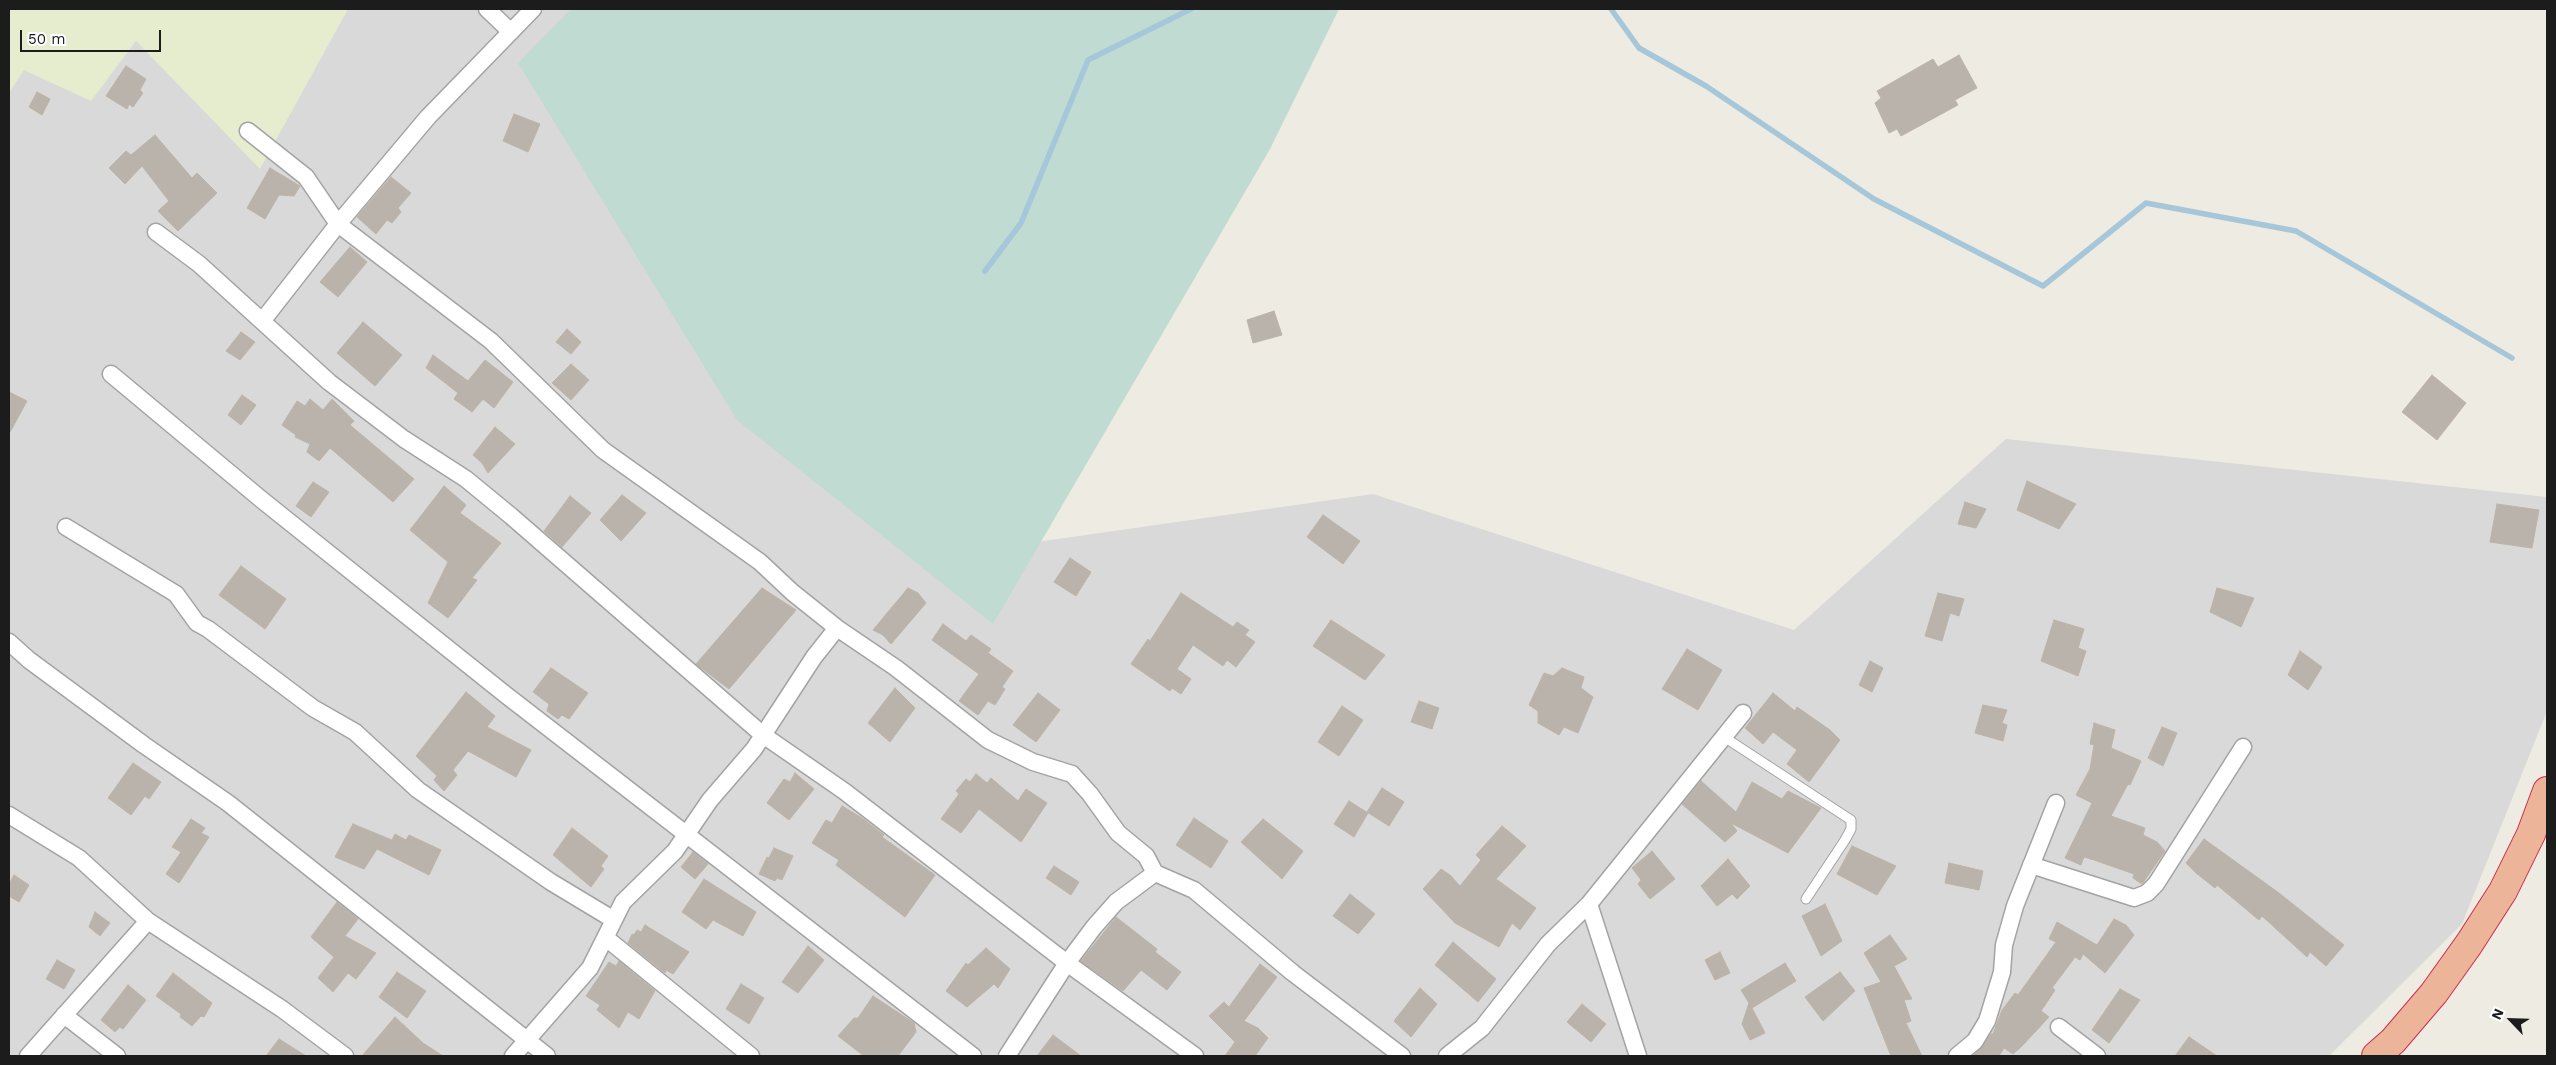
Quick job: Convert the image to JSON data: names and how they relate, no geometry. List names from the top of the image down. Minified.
{"scale_bar":"50 m","north":"top left"}
